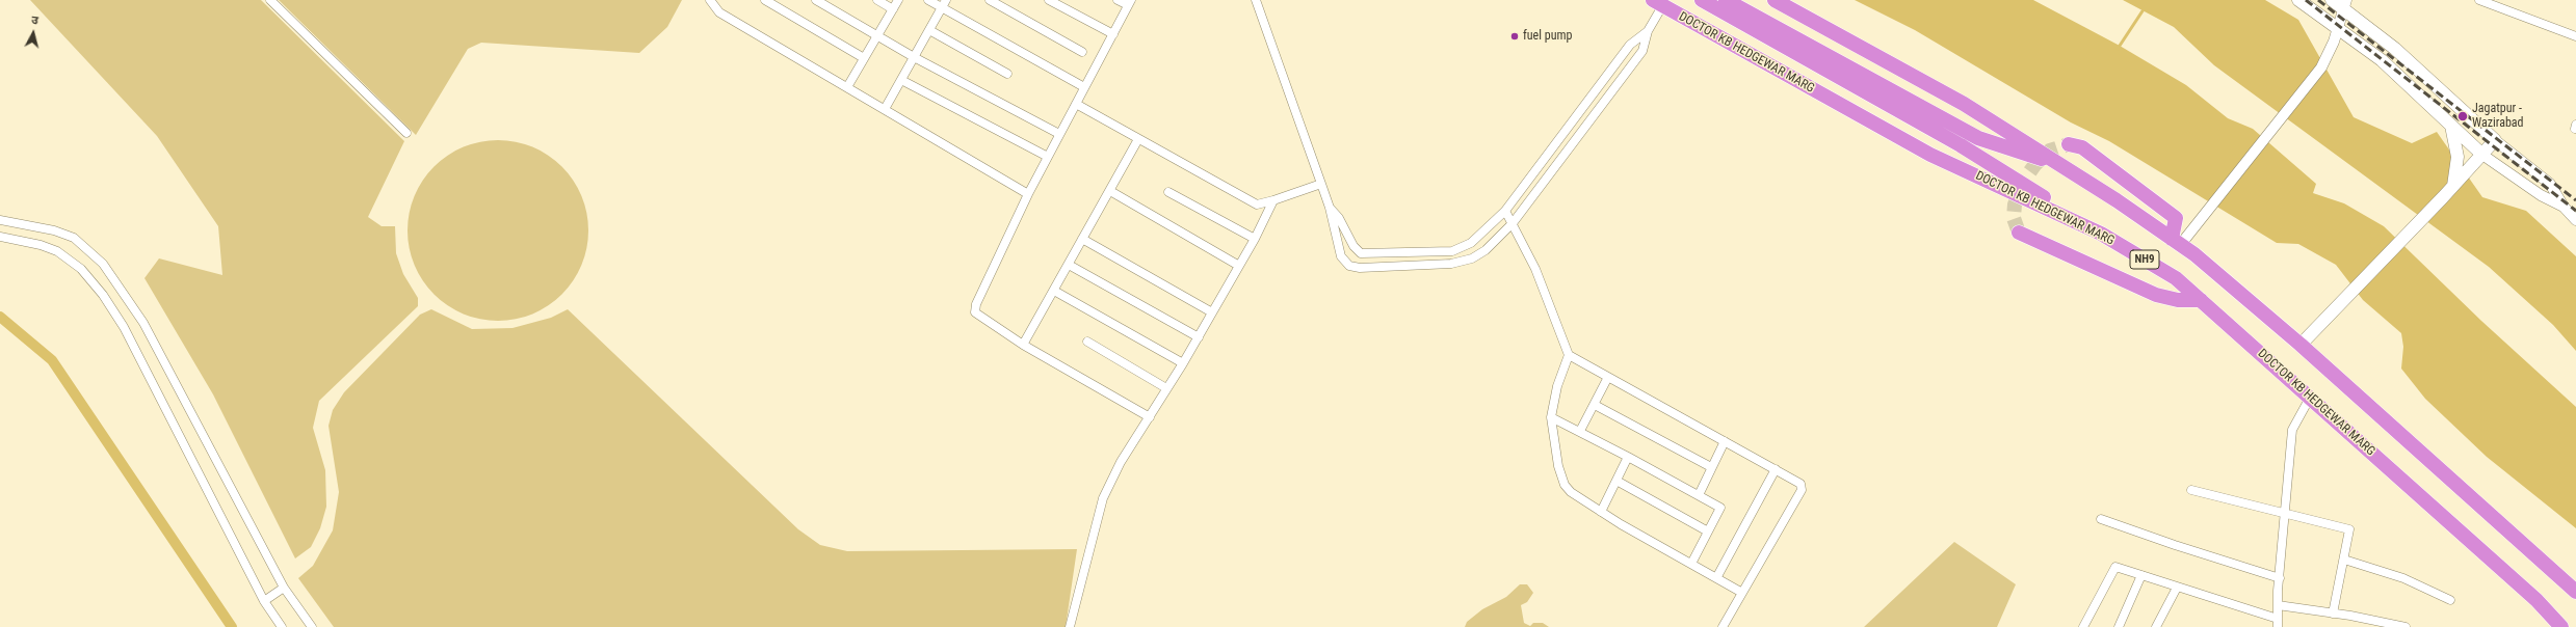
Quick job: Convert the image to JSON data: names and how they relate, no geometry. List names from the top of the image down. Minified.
{"streets":{"highway":["DOCTOR KB HEDGEWAR MARG","NH9"]},"places":["fuel pump","Jagatpur - Wazirabad"],"north":"top"}
